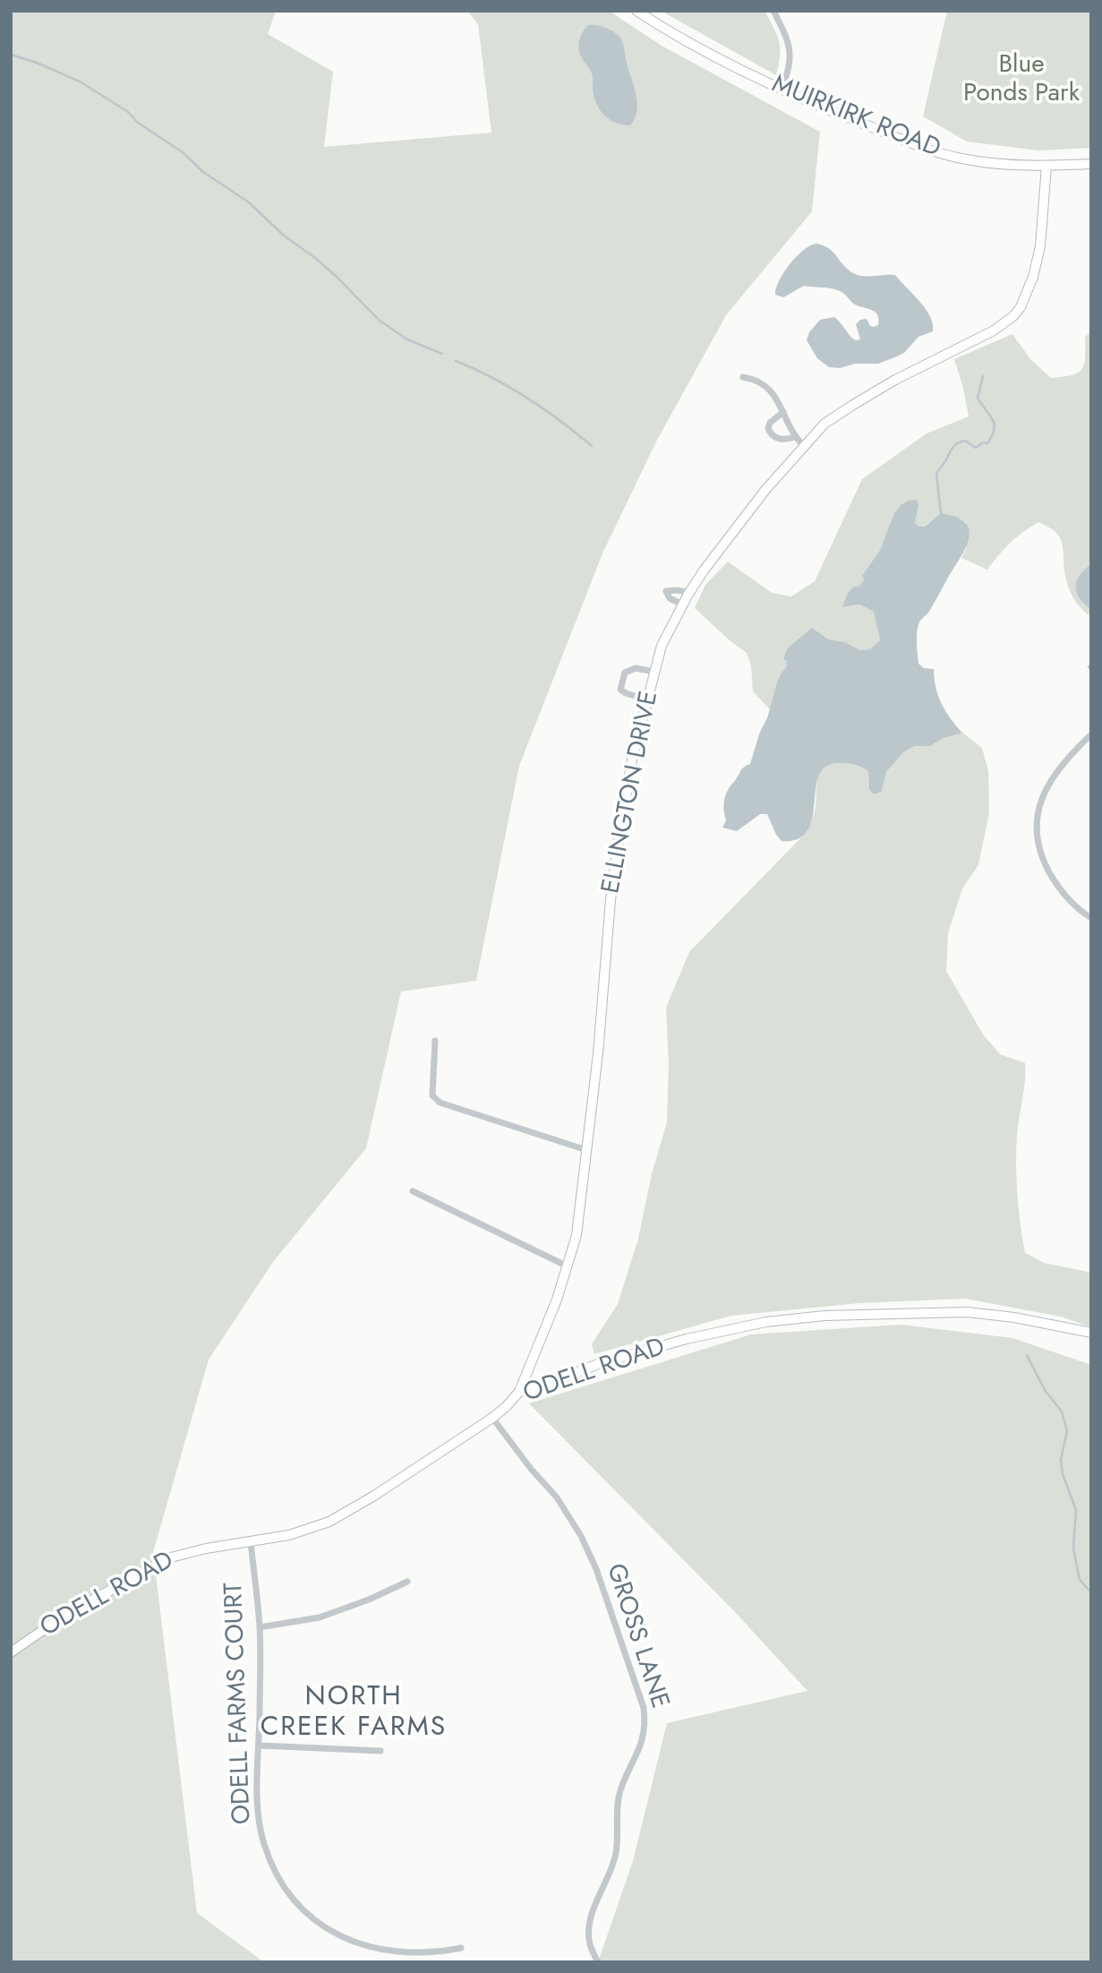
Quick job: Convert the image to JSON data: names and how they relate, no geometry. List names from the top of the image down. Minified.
{"streets":{"street":["MUIRKIRK ROAD","ELLINGTON DRIVE","ODELL ROAD","GROSS LANE","ODELL FARMS COURT"]},"crossings":[["MUIRKIRK ROAD","ELLINGTON DRIVE"],["ELLINGTON DRIVE","ODELL ROAD"],["ODELL ROAD","GROSS LANE"],["ODELL ROAD","ODELL FARMS COURT"]],"districts":["NORTH CREEK FARMS"],"parks":["Blue Ponds Park"]}
